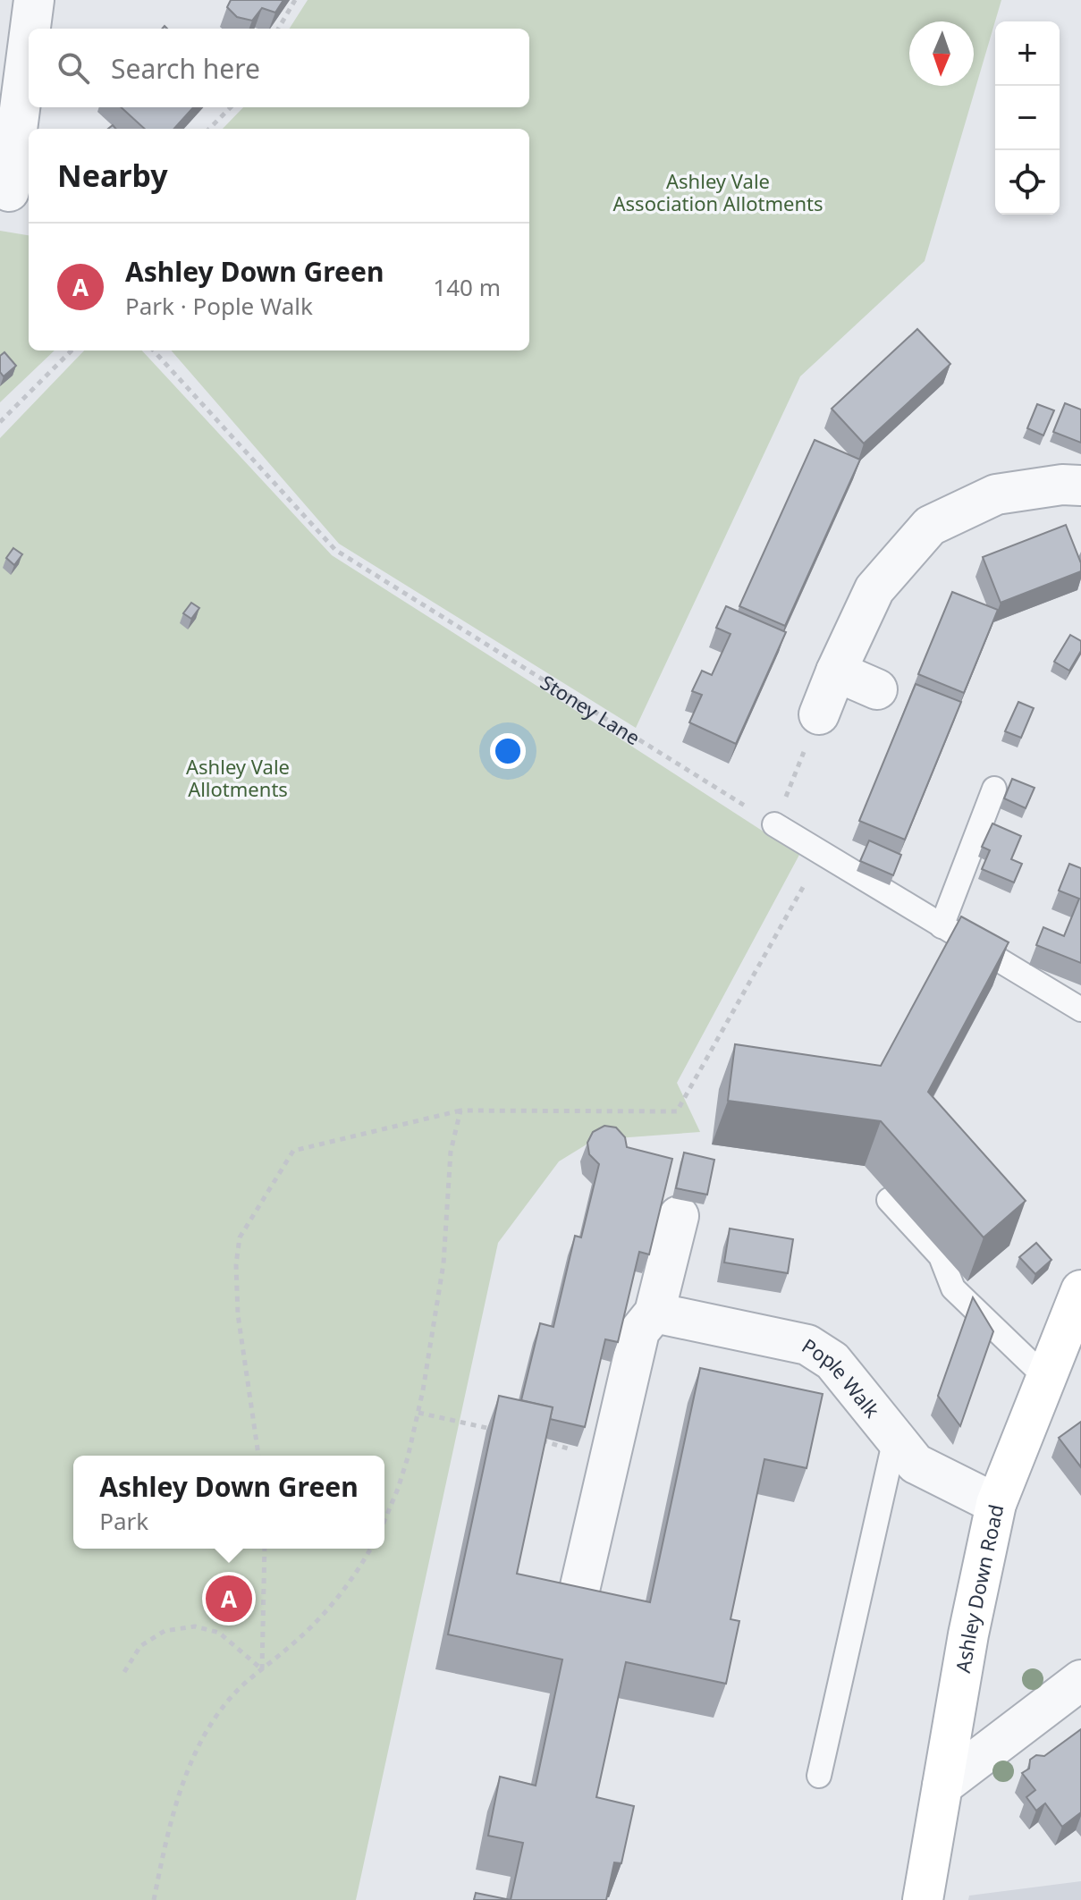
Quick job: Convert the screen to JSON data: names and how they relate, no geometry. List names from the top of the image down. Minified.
{"streets":{"main road":["Ashley Down Road"],"street":["Pople Walk"],"path":["Stoney Lane"]},"crossings":[["Pople Walk","Ashley Down Road"]],"parks":["Ashley Vale Association Allotments","Ashley Vale Allotments"],"north":"bottom","page":{"map_buttons":["+","−"],"search":"Search here","heading":"Nearby","list":[{"mark":"A","name":"Ashley Down Green","note":"Park · Pople Walk","value":"140 m"}],"popup":["Ashley Down Green","Park"],"pins":"A"}}
